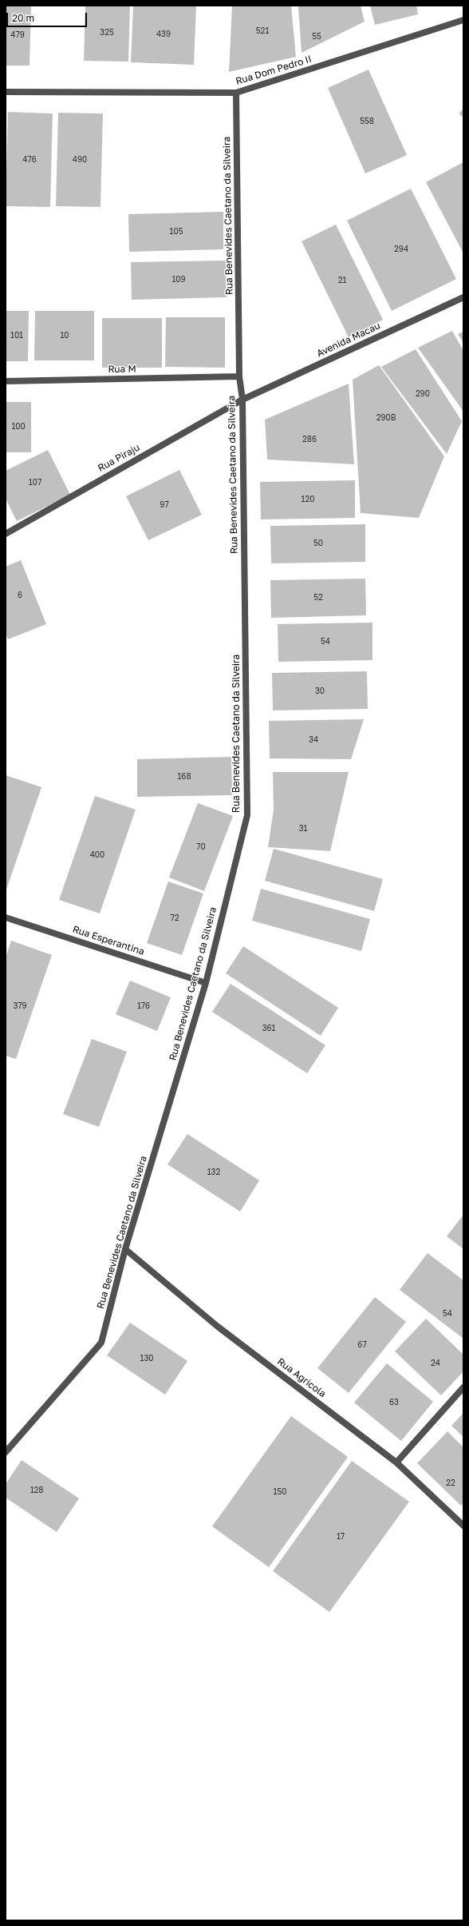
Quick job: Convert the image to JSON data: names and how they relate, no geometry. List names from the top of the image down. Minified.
{"streets":{"street":["Rua Dom Pedro II","Rua Benevides Caetano da Silveira","Avenida Macau","Rua M","Rua Piraju","Rua Esperantina","Rua Agricola"]},"crossings":[["Rua Dom Pedro II","Rua Benevides Caetano da Silveira"],["Rua Benevides Caetano da Silveira","Avenida Macau"],["Rua Benevides Caetano da Silveira","Rua M"],["Rua Benevides Caetano da Silveira","Rua Piraju"],["Rua Benevides Caetano da Silveira","Rua Esperantina"],["Rua Benevides Caetano da Silveira","Rua Agricola"],["Avenida Macau","Rua Piraju"]],"house_numbers":["521","325","439","479","55","558","476","490","105","294","109","21","101","10","290","290B","100","286","107","120","97","50","6","52","54","30","34","168","31","70","400","72","379","176","361","132","54","67","130","24","63","22","128","150","17"],"scale_bar":"20 m"}
